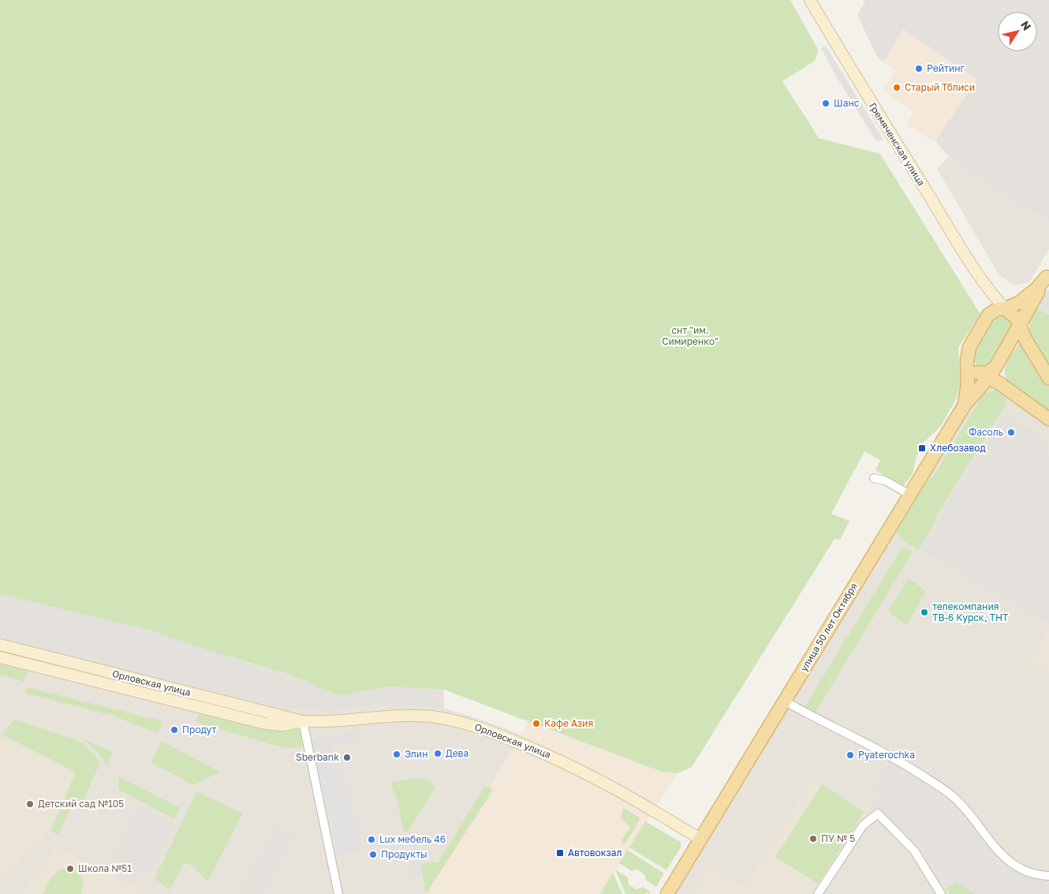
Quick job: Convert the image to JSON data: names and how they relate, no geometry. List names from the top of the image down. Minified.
{"streets":{"main road":["улица 50 лет Октября"],"street":["Гремяченская улица","Орловская улица"]},"crossings":[["улица 50 лет Октября","Орловская улица"]],"parks":["снт \"им. Симиренко\""],"places":{"other":["Рейтинг","Старый Тблиси","Шанс","Фасоль","телекомпания ТВ-6 Курск, ТНТ","Кафе Азия","Продут","Дева","Элин","Pyaterochka","Sberbank","Детский сад №105","ПУ № 5","Lux мебель 46","Продукты","Школа №51"],"transit":["Хлебозавод","Автовокзал"]},"north":"top right"}
